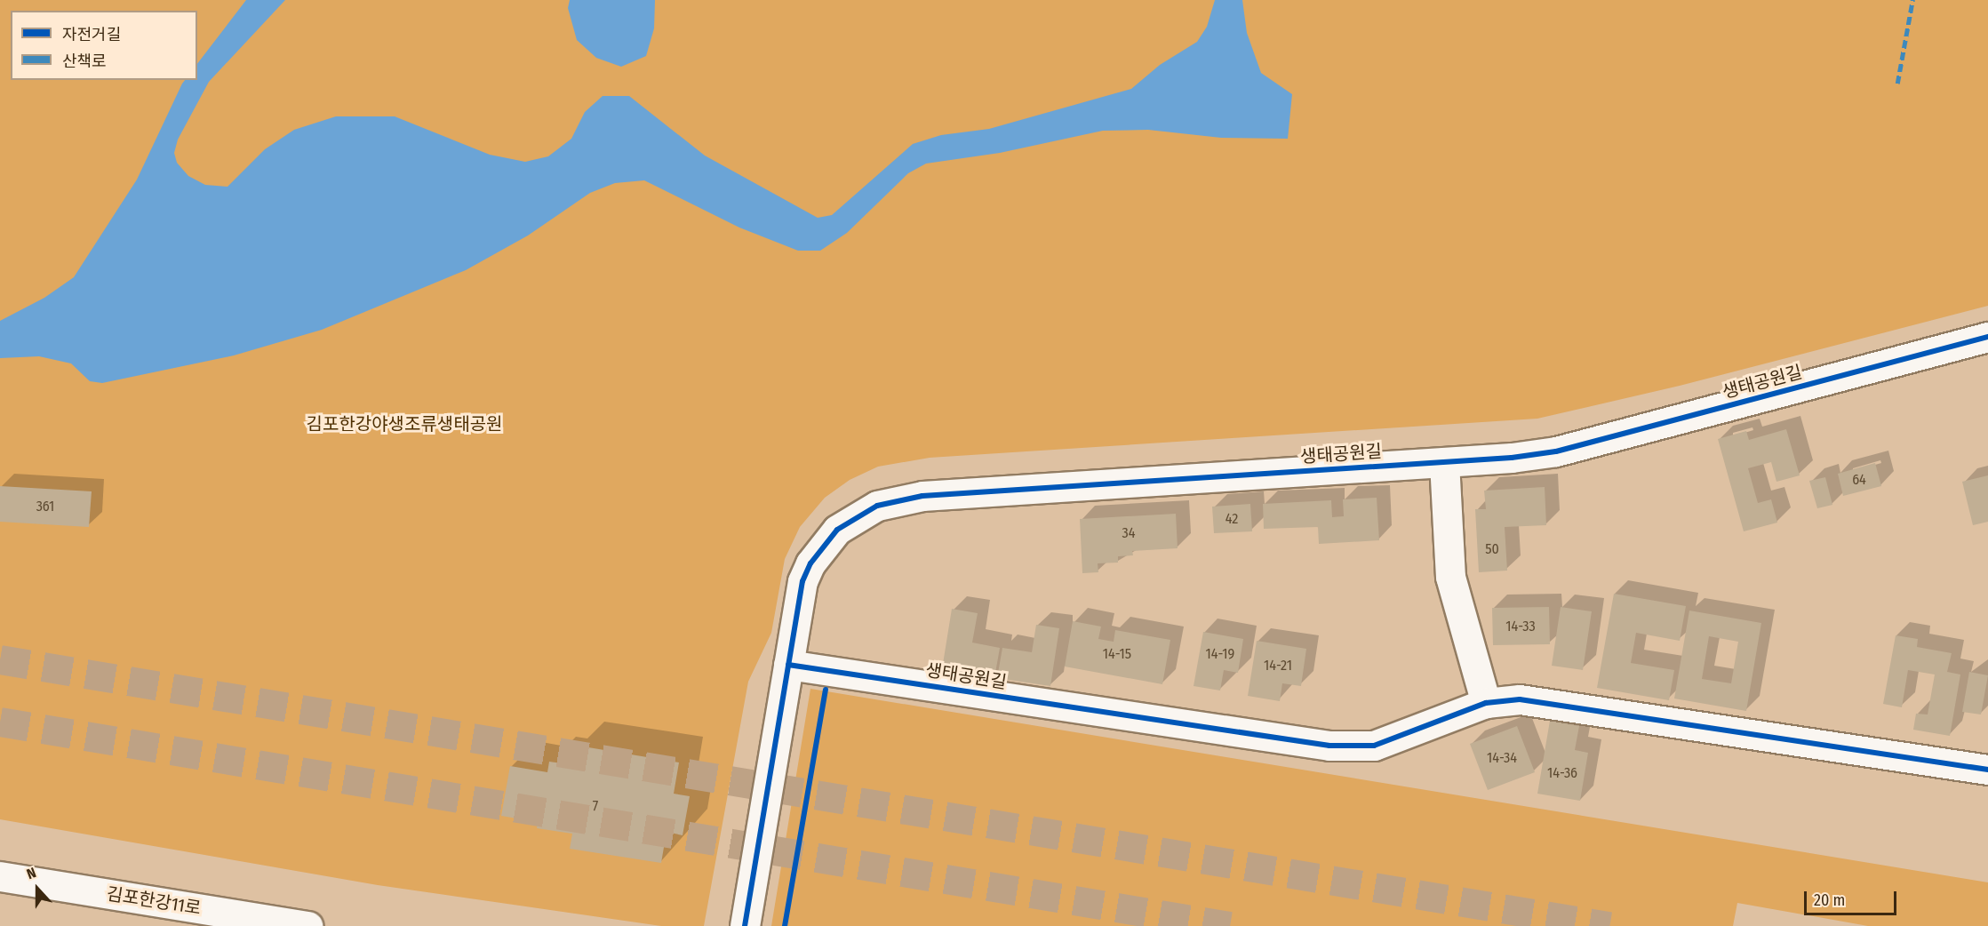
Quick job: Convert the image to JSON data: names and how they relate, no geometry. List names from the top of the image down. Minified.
{"streets":{"street":["생태공원길","김포한강11로"]},"parks":["김포한강야생조류생태공원"],"house_numbers":["64","361","42","34","50","14-33","14-15","14-19","14-21","14-34","14-36","7"],"legend":["자전거길","산책로"],"scale_bar":"20 m","north":"top"}
